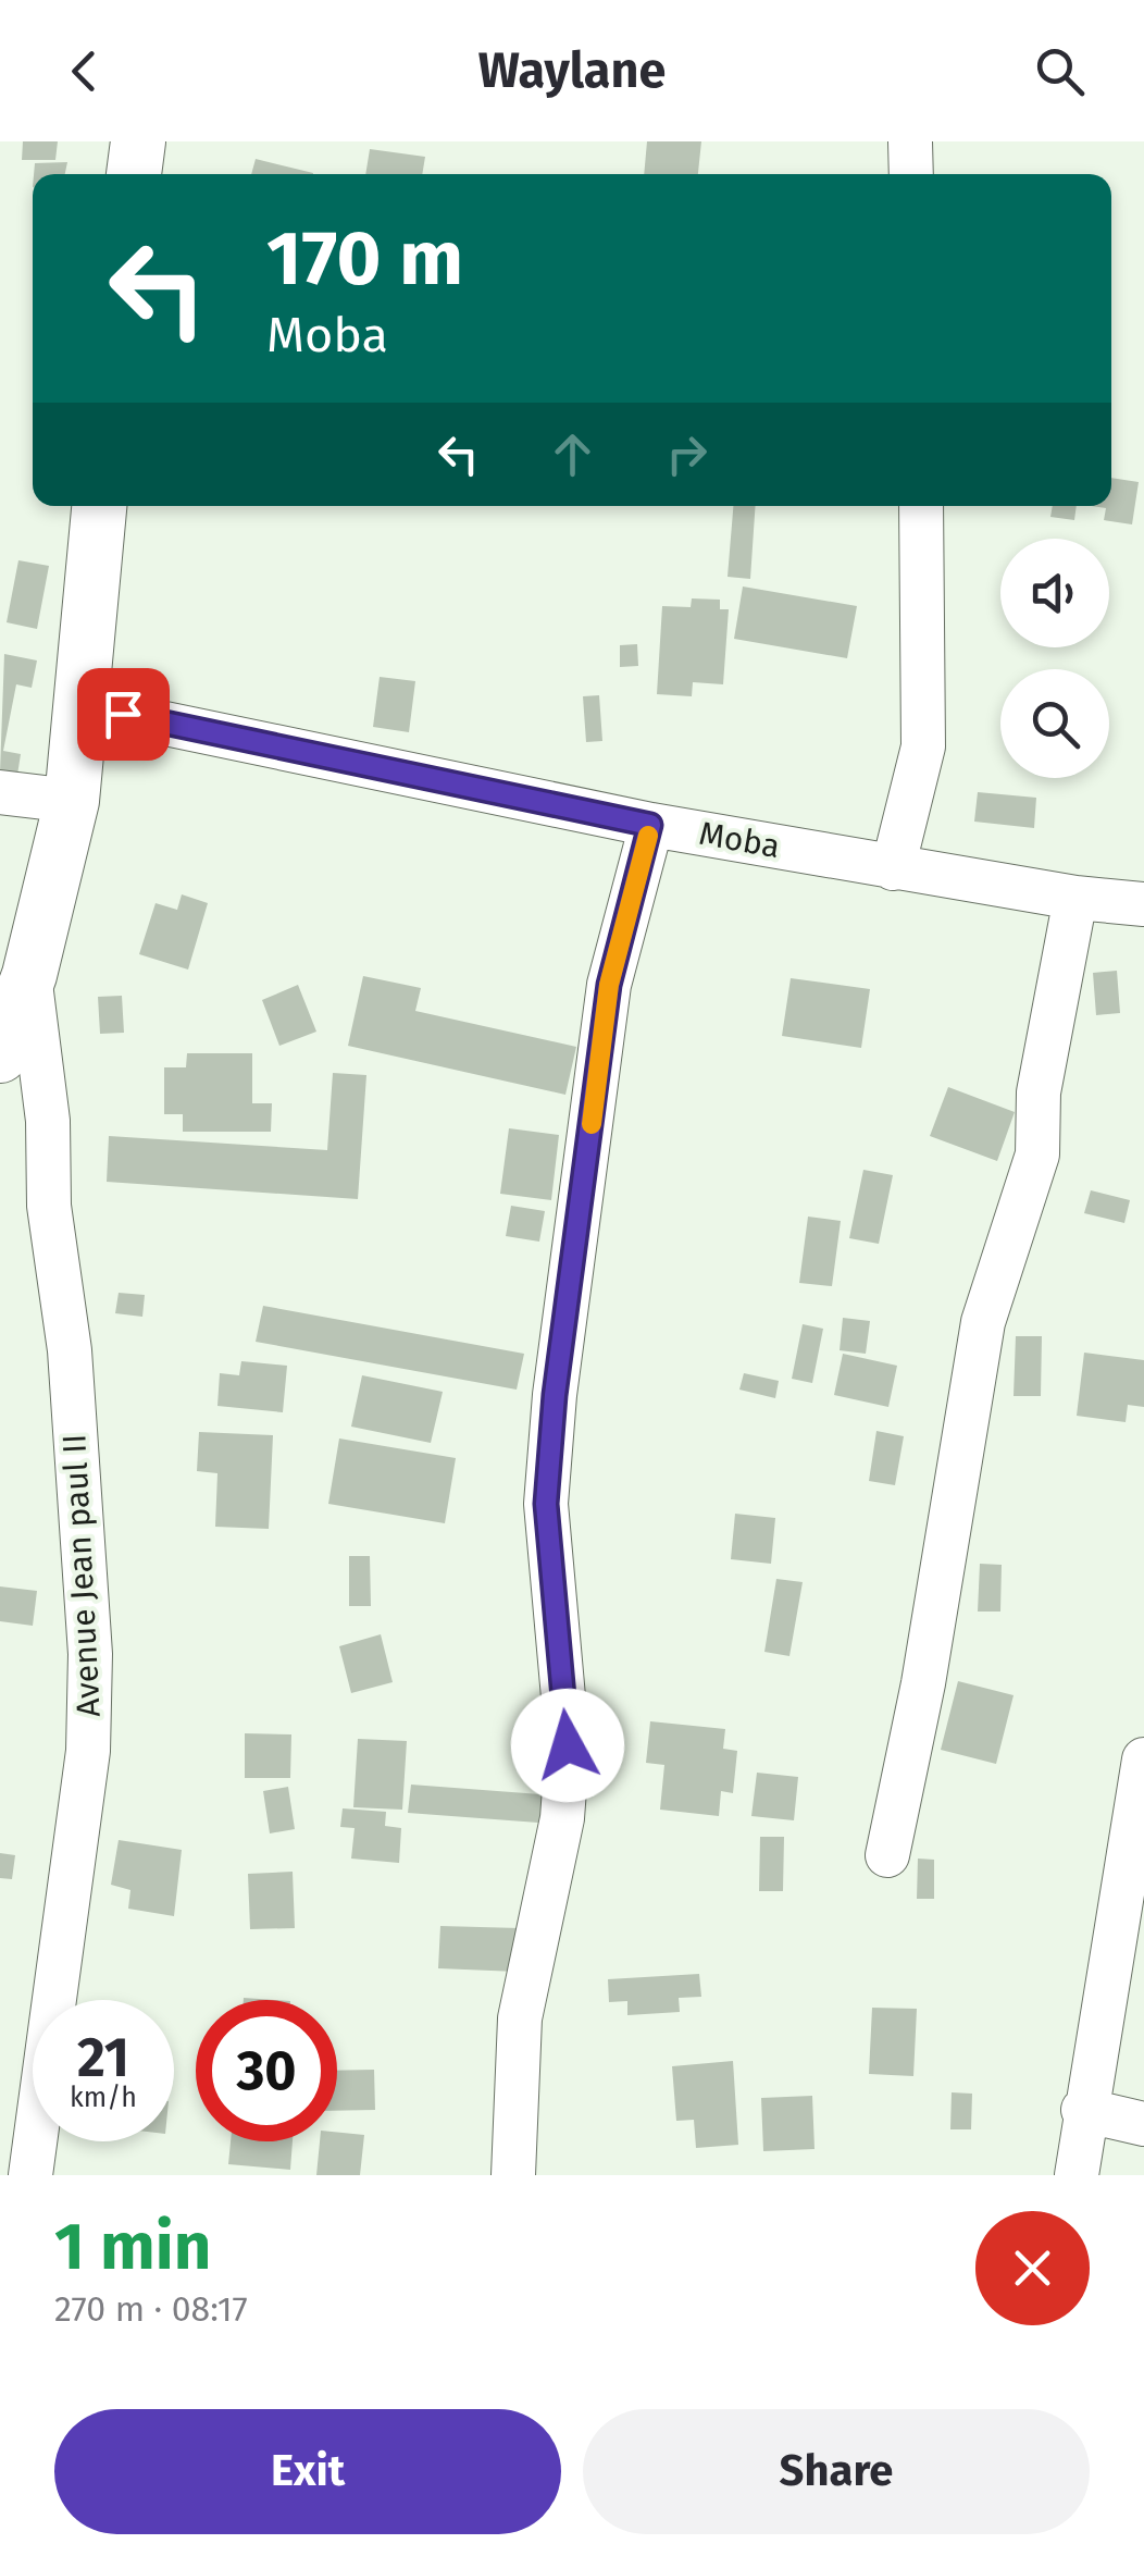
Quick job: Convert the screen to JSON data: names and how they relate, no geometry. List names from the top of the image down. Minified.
{"streets":{"street":["Moba","Avenue Jean paul II"]},"page":{"header":"Waylane","turn":["170 m","Moba"],"speed":"21 km/h","limit":"30","heading":["1 min","270 m · 08:17"],"buttons":["Exit","Share"]}}
